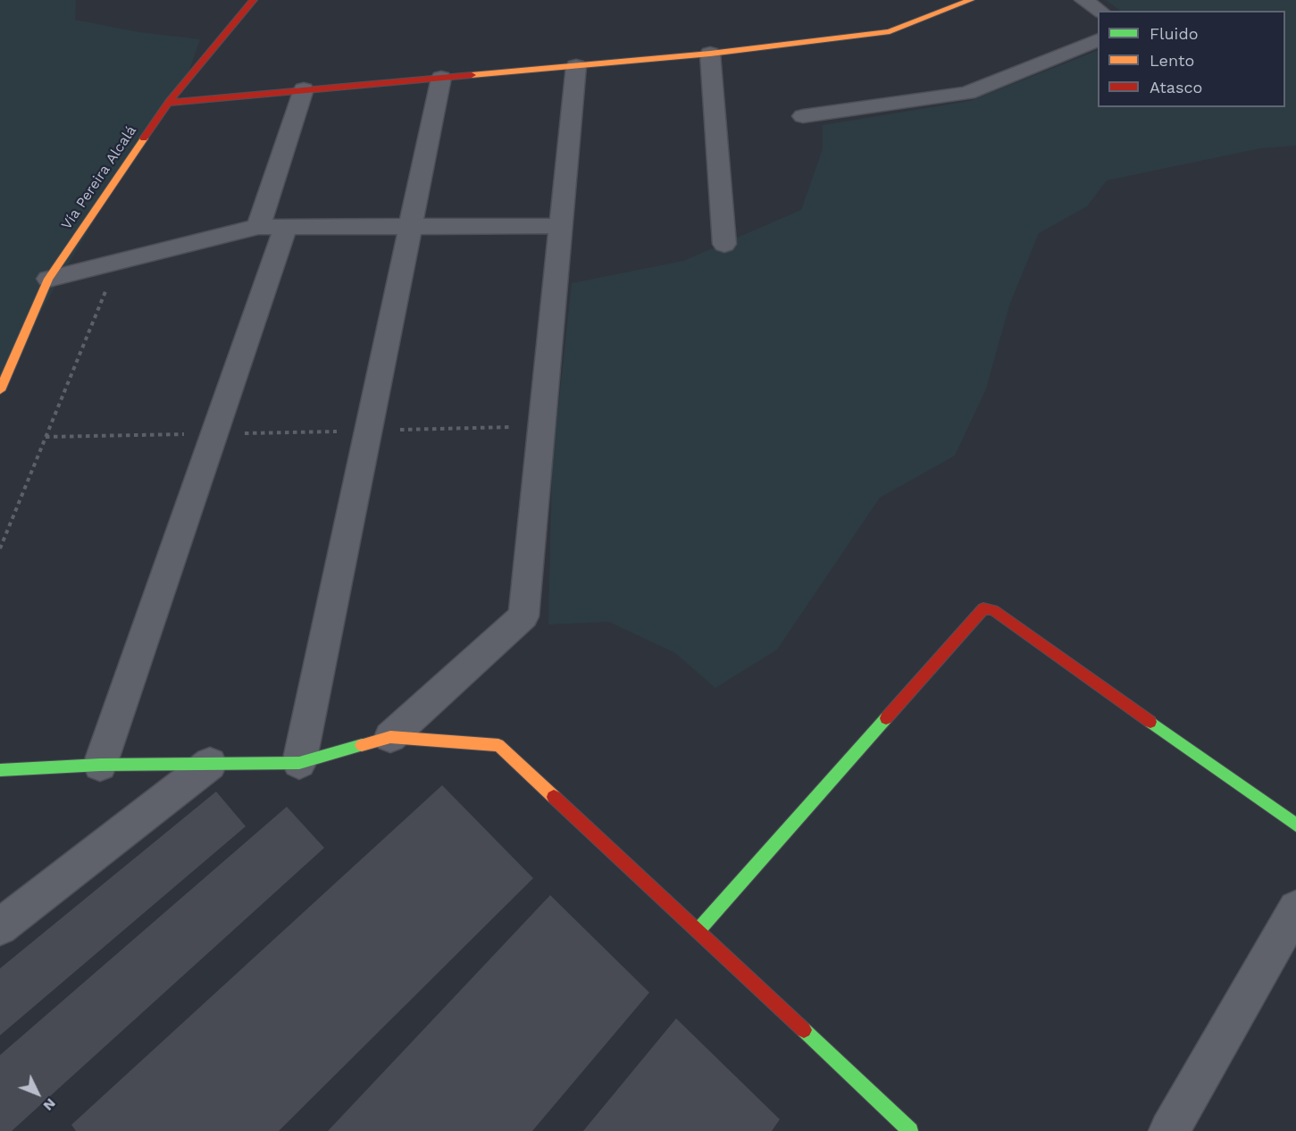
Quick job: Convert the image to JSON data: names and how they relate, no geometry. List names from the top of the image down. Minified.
{"streets":{"street":["Vía Pereira Alcalá"]},"legend":["Fluido","Lento","Atasco"],"north":"bottom right"}
